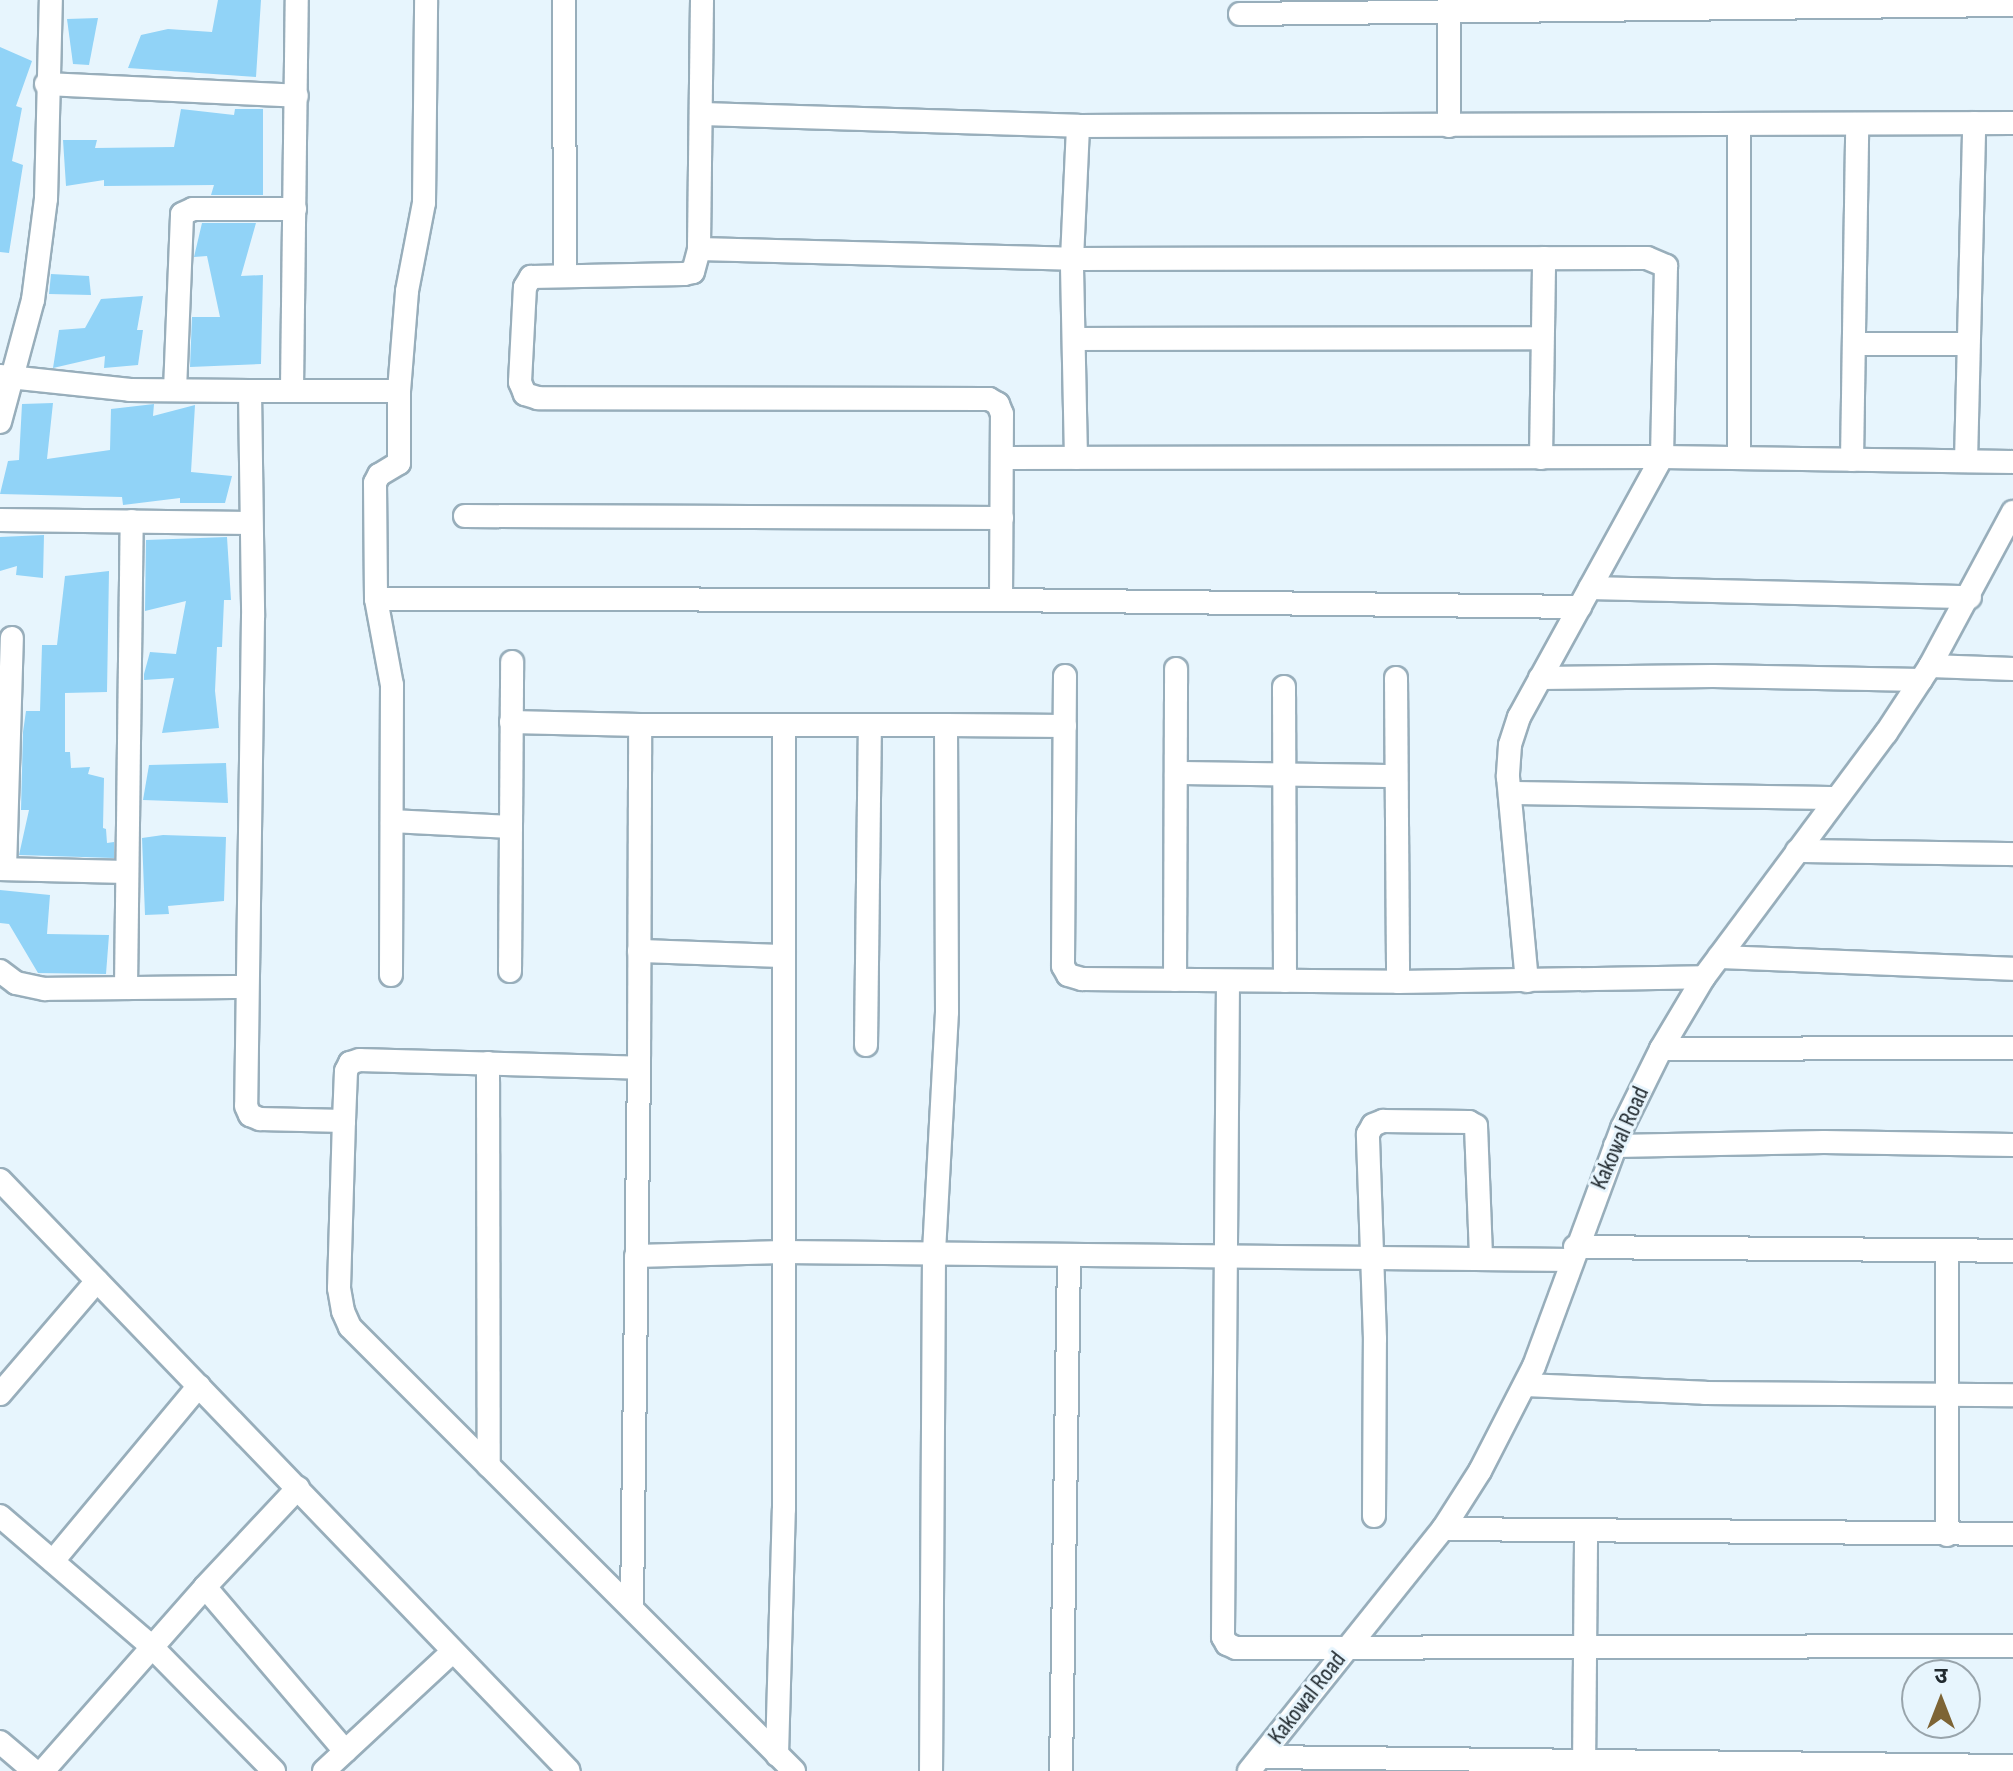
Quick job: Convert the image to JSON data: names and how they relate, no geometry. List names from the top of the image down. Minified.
{"streets":{"street":["Kakowal Road"]},"north":"top"}
